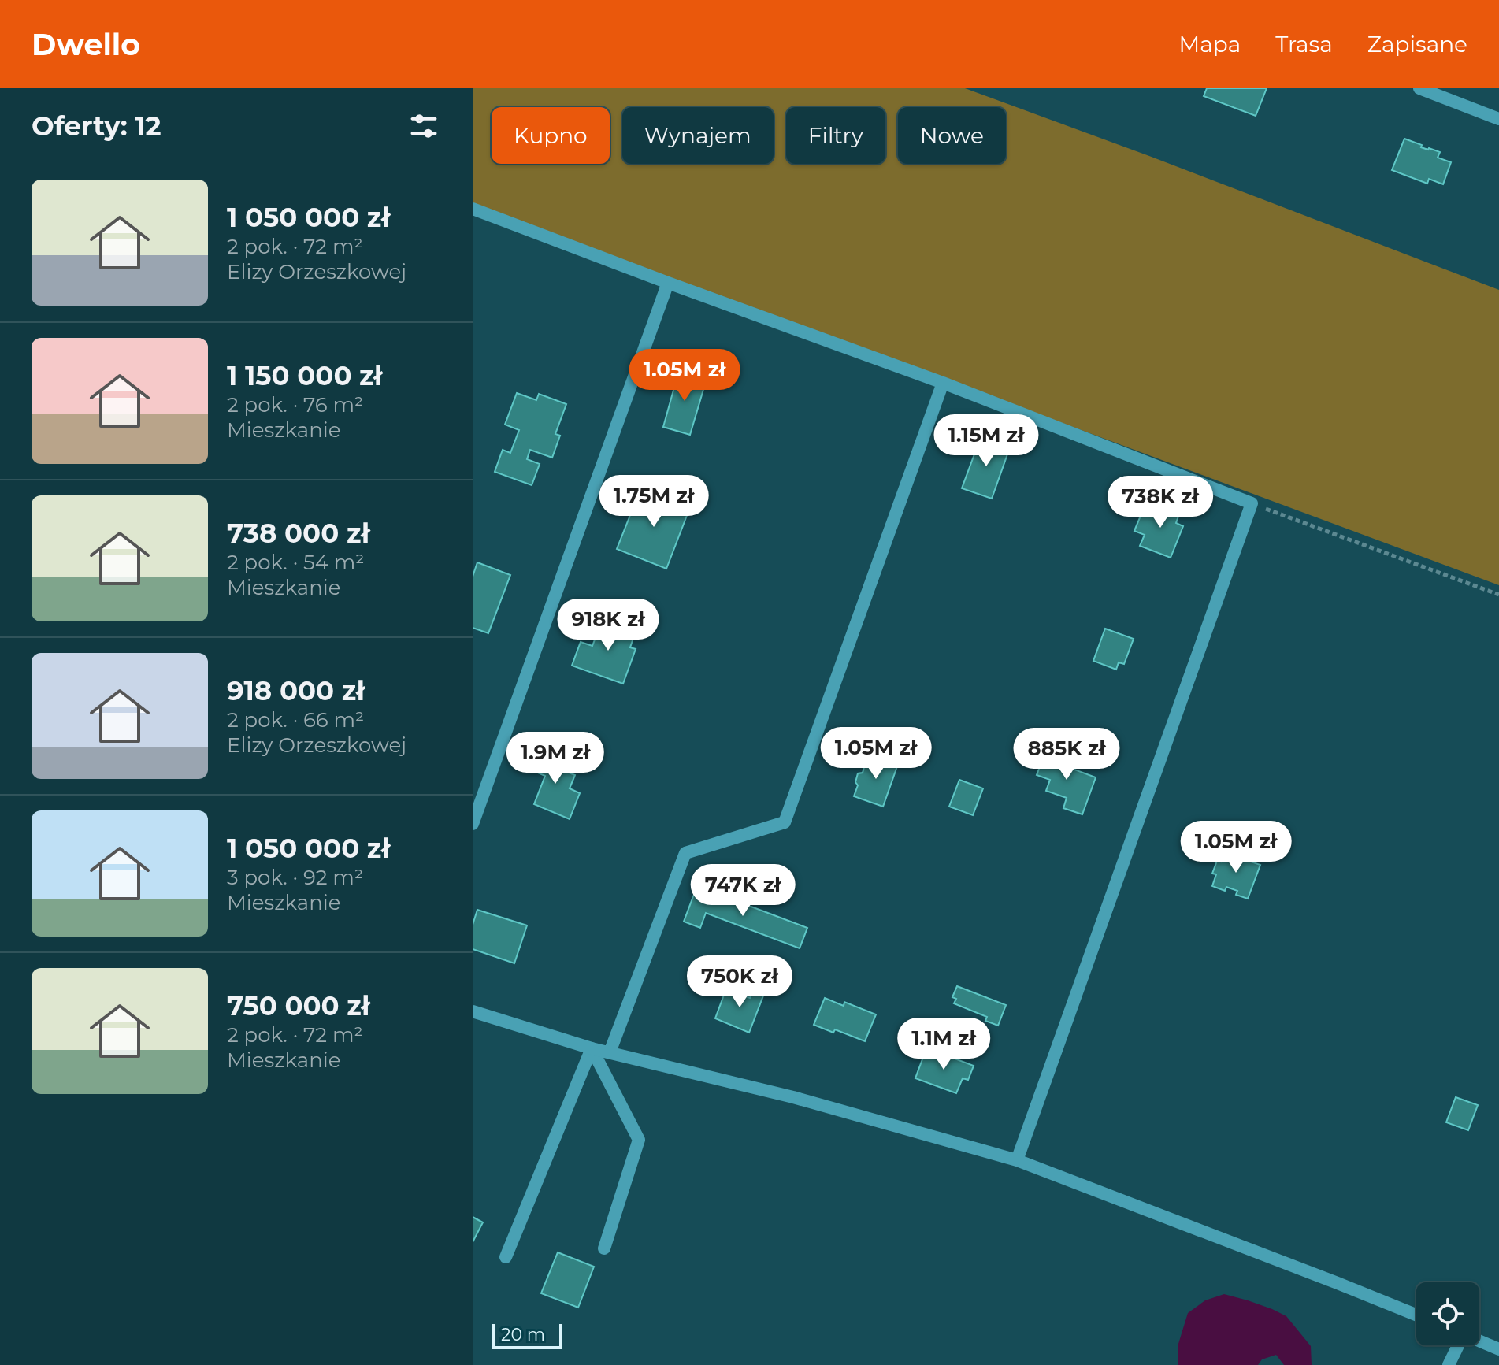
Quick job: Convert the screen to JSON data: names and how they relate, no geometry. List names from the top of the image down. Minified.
{"scale_bar":"20 m","page":{"header":"Dwello","nav":["Mapa","Trasa","Zapisane"],"heading":"Oferty: 12","chip":["Kupno","Wynajem","Filtry","Nowe"],"list":[{"name":"1 050 000 zł","note":"2 pok. · 72 m² · Elizy Orzeszkowej"},{"name":"1 150 000 zł","note":"2 pok. · 76 m² · Mieszkanie"},{"name":"738 000 zł","note":"2 pok. · 54 m² · Mieszkanie"},{"name":"918 000 zł","note":"2 pok. · 66 m² · Elizy Orzeszkowej"},{"name":"1 050 000 zł","note":"3 pok. · 92 m² · Mieszkanie"},{"name":"750 000 zł","note":"2 pok. · 72 m² · Mieszkanie"}],"price":["1.05M zł","1.15M zł","1.75M zł","738K zł","918K zł","1.05M zł","885K zł","1.9M zł","1.05M zł","747K zł","750K zł","1.1M zł"],"scale":"20 m"}}
